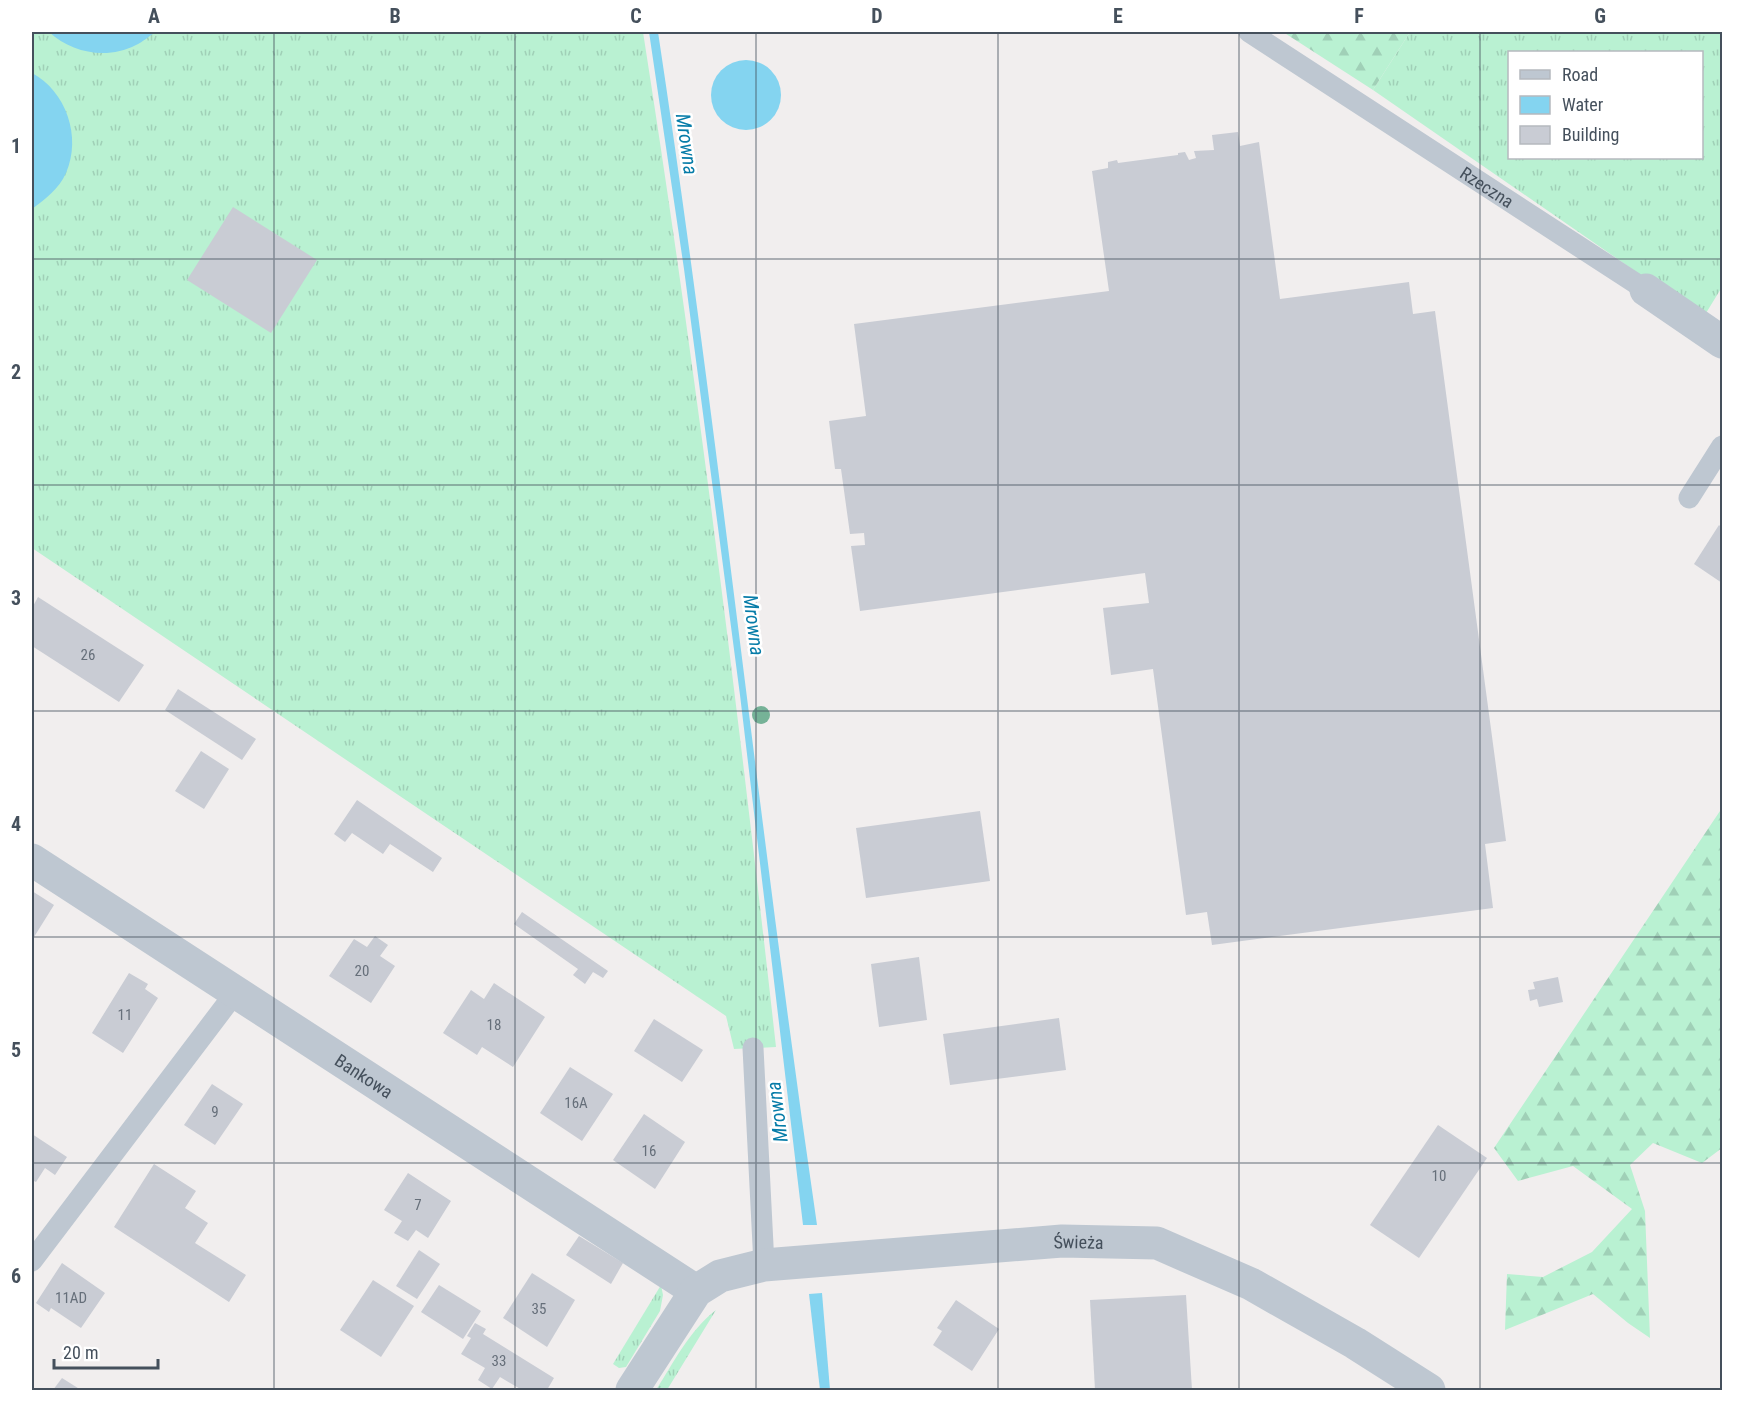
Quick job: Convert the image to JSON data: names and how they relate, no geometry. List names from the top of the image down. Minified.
{"streets":{"street":["Rzeczna","Bankowa","Świeża"]},"crossings":[["Bankowa","Świeża"]],"water":["Mrowna"],"house_numbers":["26","20","11","18","16A","9","16","10","7","11AD","35","33"],"legend":["Road","Water","Building"],"scale_bar":"20 m","grid":{"columns":["A","B","C","D","E","F","G"],"rows":["1","2","3","4","5","6"]}}
